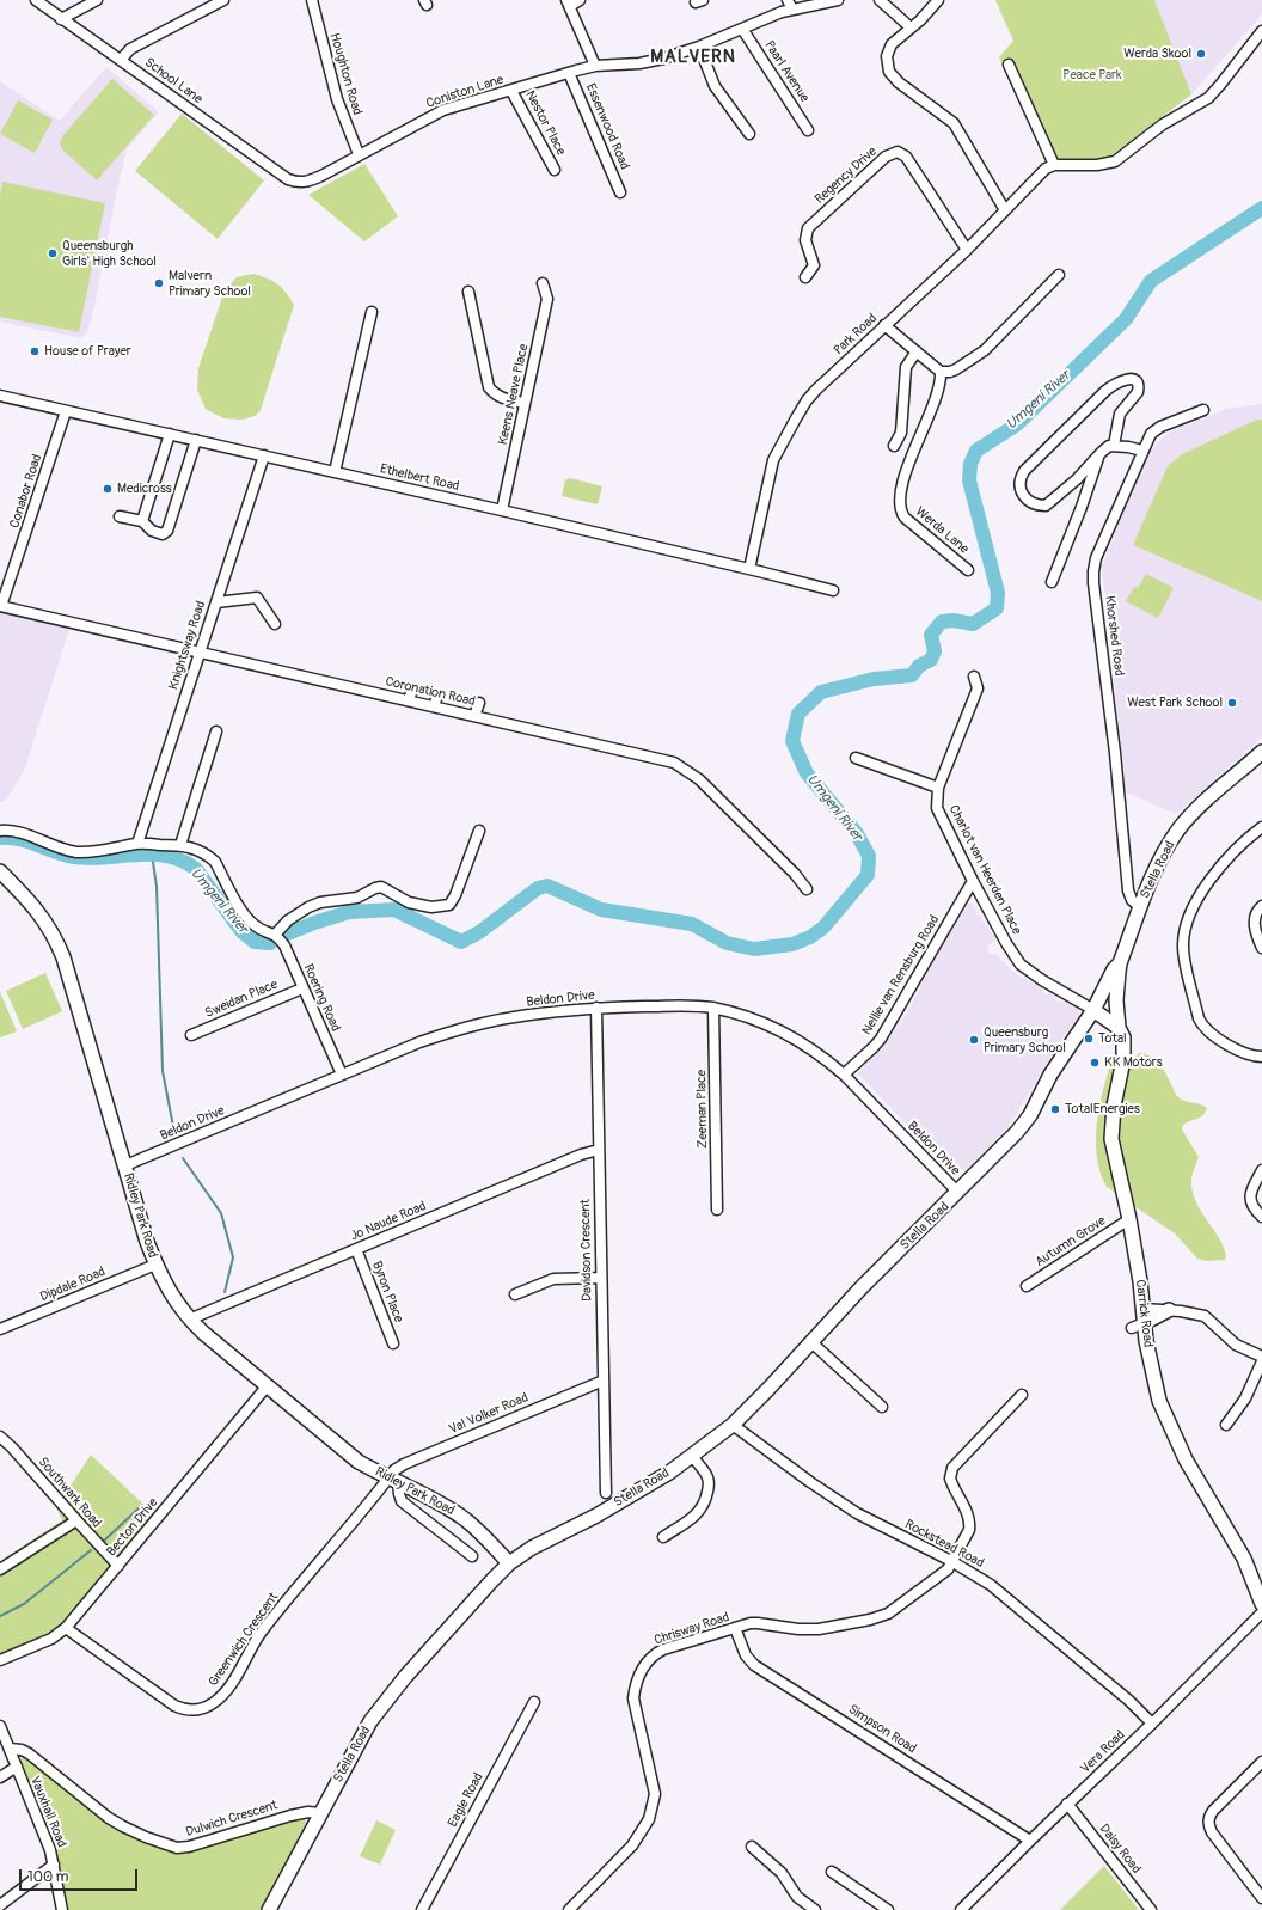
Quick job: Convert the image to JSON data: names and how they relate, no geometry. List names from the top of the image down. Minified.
{"streets":{"main road":["Stella Road","Ridley Park Road","Carrick Road"],"street":["Paarl Avenue","Houghton Road","School Lane","Coniston Lane","Nestor Place","Essenwood Road","Regency Drive","Park Road","Keens Neave Place","Ethelbert Road","Conabor Road","Werda Lane","Khorshed Road","Knightsway Road","Coronation Road","Charlot van Heerden Place","Nellie van Rensburg Road","Roering Road","Sweidan Place","Beldon Drive","Zeeman Place","Jo Naude Road","Autumn Grove","Davidson Crescent","Dipdale Road","Byron Place","Val Volker Road","Southwark Road","Becton Drive","Rockstead Road","Chrisway Road","Greenwich Crescent","Simpson Road","Vera Road","Eagle Road","Vauxhall Road","Dulwich Crescent","Daisy Road"]},"crossings":[["Paarl Avenue","Coniston Lane"],["Houghton Road","Coniston Lane"],["School Lane","Coniston Lane"],["Coniston Lane","Nestor Place"],["Coniston Lane","Essenwood Road"],["Regency Drive","Park Road"],["Park Road","Ethelbert Road"],["Keens Neave Place","Ethelbert Road"],["Ethelbert Road","Conabor Road"],["Ethelbert Road","Knightsway Road"],["Conabor Road","Coronation Road"],["Khorshed Road","Stella Road"],["Knightsway Road","Coronation Road"],["Charlot van Heerden Place","Stella Road"],["Charlot van Heerden Place","Nellie van Rensburg Road"],["Stella Road","Beldon Drive"],["Stella Road","Ridley Park Road"],["Stella Road","Carrick Road"],["Stella Road","Rockstead Road"],["Stella Road","Dulwich Crescent"],["Nellie van Rensburg Road","Beldon Drive"],["Roering Road","Sweidan Place"],["Roering Road","Beldon Drive"],["Beldon Drive","Zeeman Place"],["Beldon Drive","Ridley Park Road"],["Beldon Drive","Davidson Crescent"],["Ridley Park Road","Jo Naude Road"],["Ridley Park Road","Dipdale Road"],["Ridley Park Road","Val Volker Road"],["Ridley Park Road","Becton Drive"],["Ridley Park Road","Greenwich Crescent"],["Jo Naude Road","Davidson Crescent"],["Jo Naude Road","Byron Place"],["Autumn Grove","Carrick Road"],["Davidson Crescent","Val Volker Road"],["Val Volker Road","Greenwich Crescent"],["Southwark Road","Becton Drive"],["Becton Drive","Greenwich Crescent"],["Rockstead Road","Chrisway Road"],["Rockstead Road","Vera Road"],["Chrisway Road","Simpson Road"],["Simpson Road","Vera Road"],["Vera Road","Daisy Road"],["Vauxhall Road","Dulwich Crescent"]],"districts":["MALVERN"],"water":["Umgeni River"],"parks":["Peace Park"],"places":["Werda Skool","Queensburgh Girls' High School","Malvern Primary School","House of Prayer","Medicross","West Park School","Total","Queensburg Primary School","KK Motors","TotalEnergies"],"scale_bar":"100 m"}
